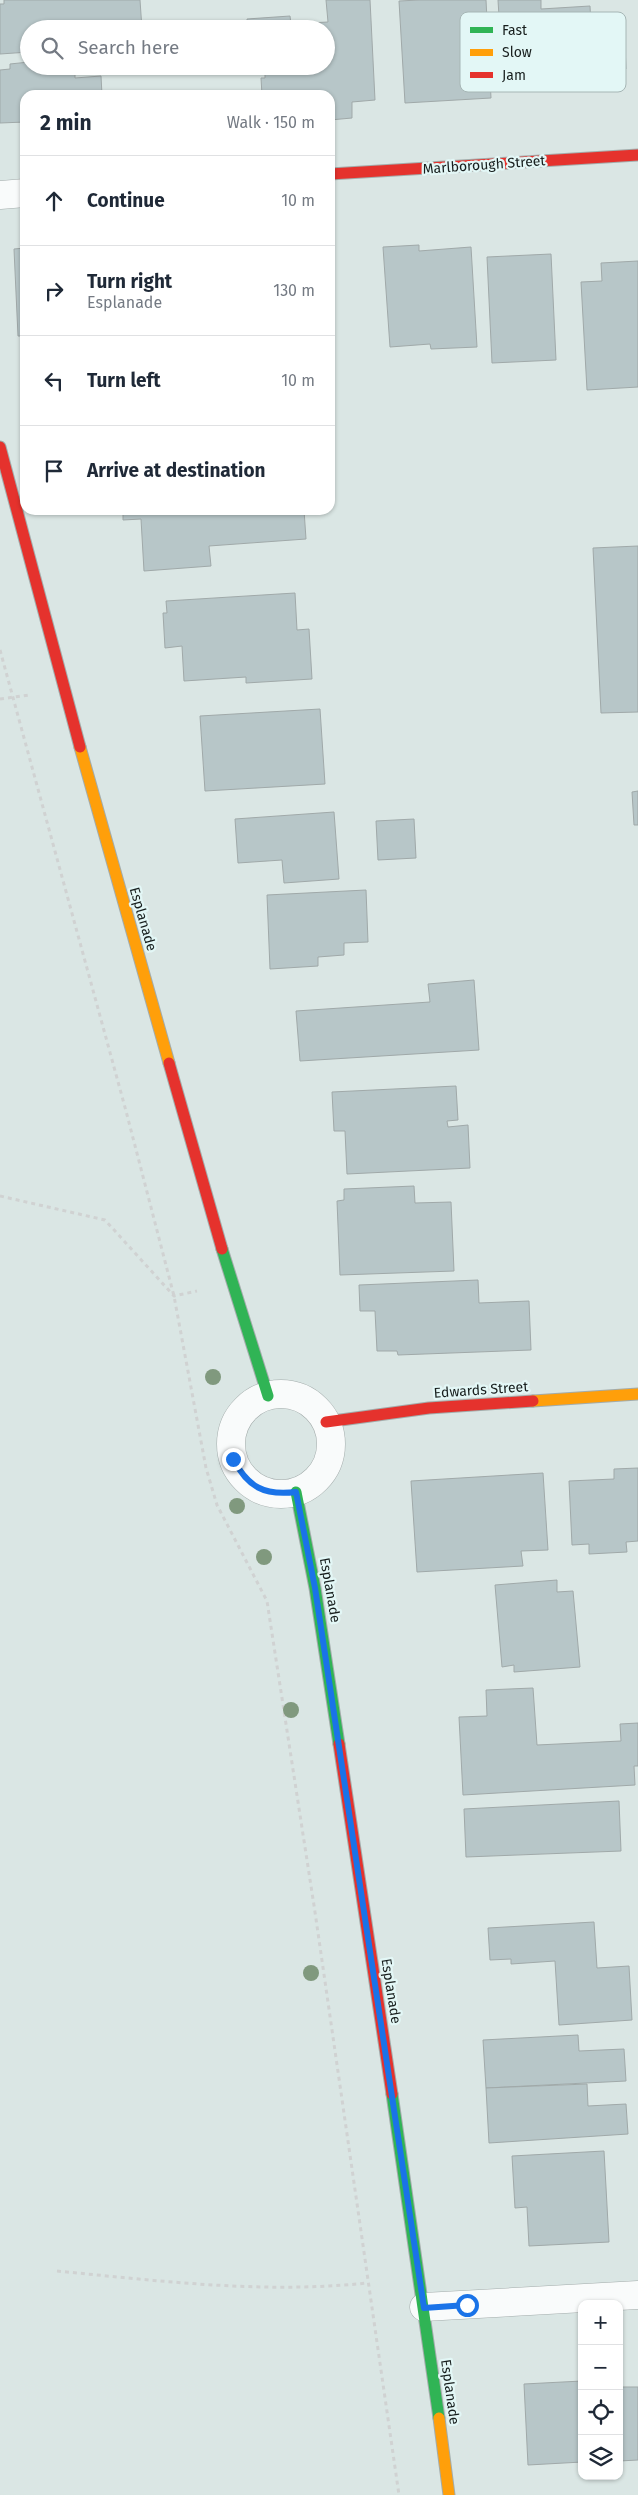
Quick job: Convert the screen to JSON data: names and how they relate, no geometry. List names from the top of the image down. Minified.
{"streets":{"street":["Marlborough Street","Esplanade","Edwards Street"]},"crossings":[["Esplanade","Edwards Street"]],"legend":["Fast","Slow","Jam"],"page":{"search":"Search here","heading":["2 min","Walk · 150 m"],"list":[["Continue","10 m"],["Turn right","Esplanade","130 m"],["Turn left","10 m"],"Arrive at destination"],"map_buttons":["+","−"]}}
